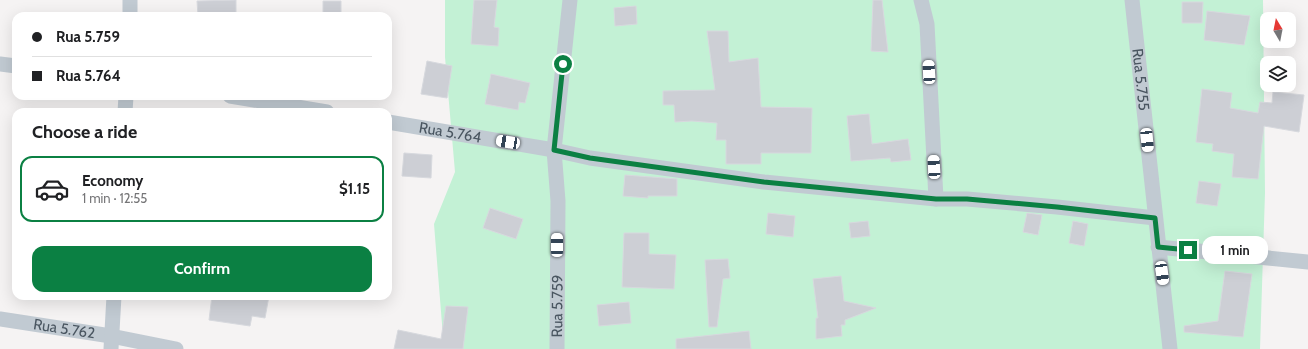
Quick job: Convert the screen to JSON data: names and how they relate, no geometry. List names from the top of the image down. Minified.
{"streets":{"street":["Rua 5.755","Rua 5.764","Rua 5.759","Rua 5.762"]},"crossings":[["Rua 5.755","Rua 5.764"],["Rua 5.764","Rua 5.759"]],"north":"top","page":{"banner":["Rua 5.759","Rua 5.764"],"heading":"Choose a ride","list":[{"name":"Economy","note":"1 min · 12:55","value":"$1.15"}],"bubble":"1 min","buttons":"Confirm"}}
